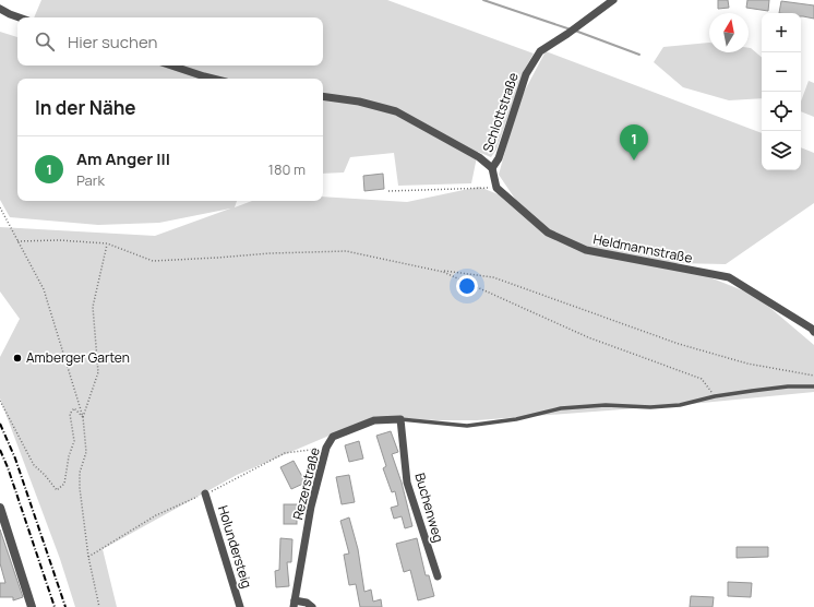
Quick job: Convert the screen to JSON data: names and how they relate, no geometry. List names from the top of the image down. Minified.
{"streets":{"street":["Schlottstraße","Heldmannstraße","Rezerstraße","Buchenweg","Holundersteig"]},"crossings":[["Rezerstraße","Buchenweg"]],"places":["Amberger Garten"],"north":"top","page":{"map_buttons":["+","−"],"search":"Hier suchen","heading":"In der Nähe","pins":"1","list":[{"mark":"1","name":"Am Anger III","note":"Park","value":"180 m"}]}}
